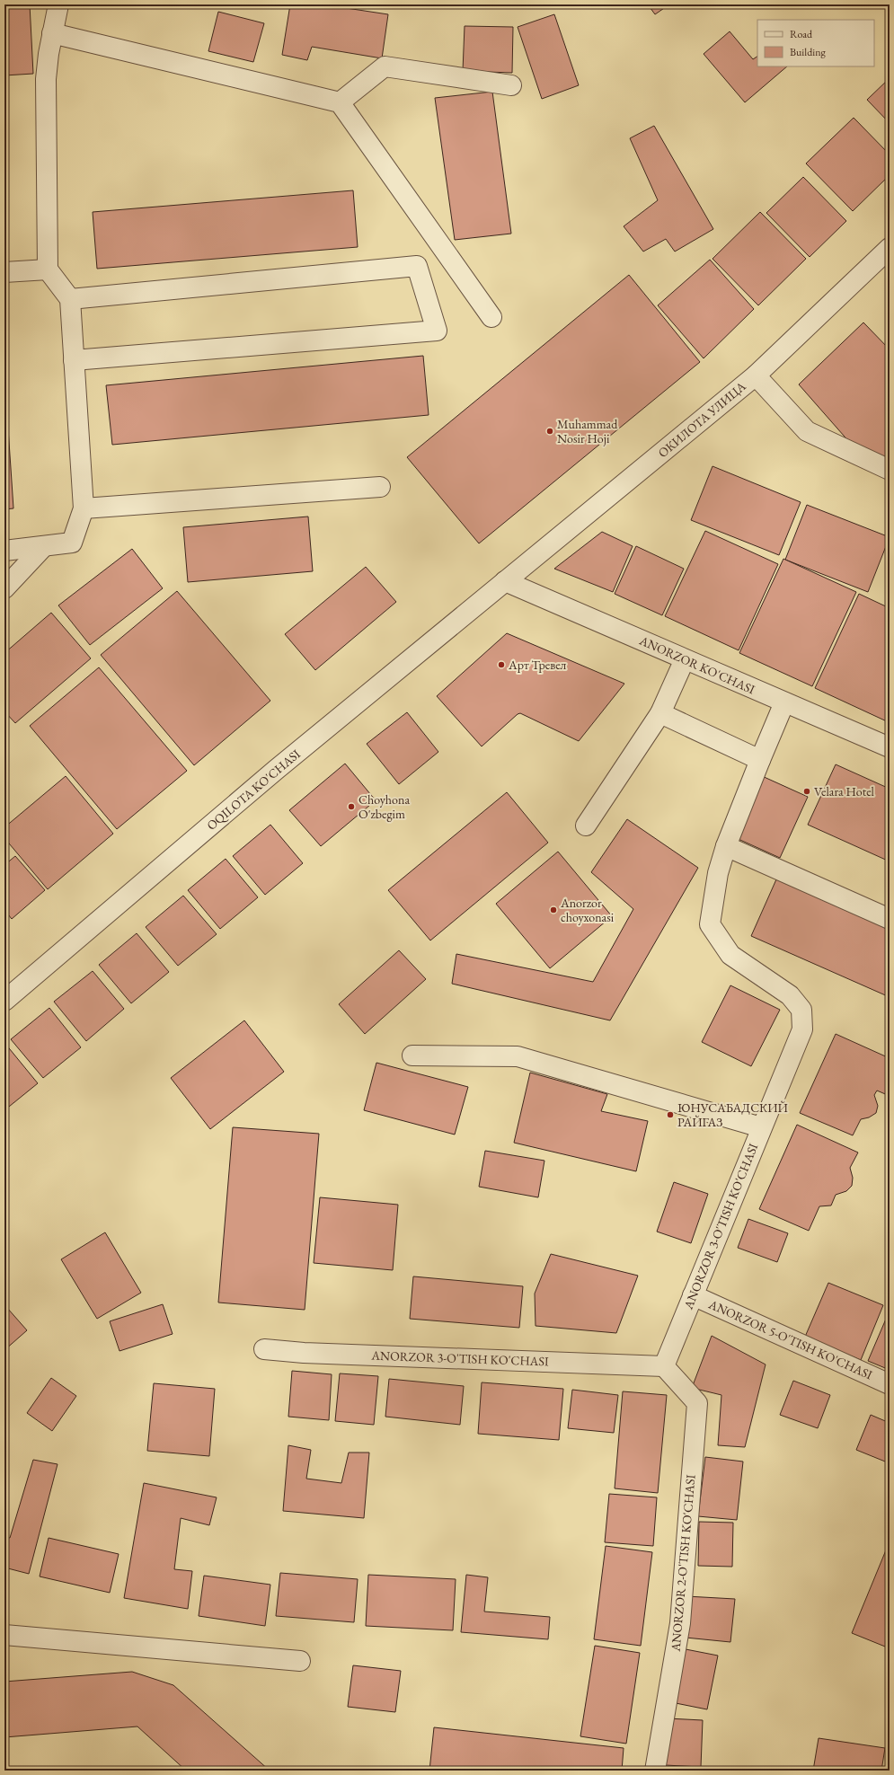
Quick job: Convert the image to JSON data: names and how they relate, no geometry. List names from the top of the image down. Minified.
{"streets":{"street":["ОКИЛОТА УЛИЦА","ANORZOR KO'CHASI","OQILOTA KO'CHASI","ANORZOR 3-O'TISH KO'CHASI","ANORZOR 5-O'TISH KO'CHASI","ANORZOR 2-O'TISH KO'CHASI"]},"crossings":[["ОКИЛОТА УЛИЦА","ANORZOR KO'CHASI"],["ОКИЛОТА УЛИЦА","OQILOTA KO'CHASI"],["ANORZOR KO'CHASI","OQILOTA KO'CHASI"],["ANORZOR KO'CHASI","ANORZOR 3-O'TISH KO'CHASI"],["ANORZOR 3-O'TISH KO'CHASI","ANORZOR 5-O'TISH KO'CHASI"],["ANORZOR 3-O'TISH KO'CHASI","ANORZOR 2-O'TISH KO'CHASI"]],"places":["Muhammad Nosir Hoji","Арт Тревел","Velara Hotel","Choyhona O'zbegim","Anorzor choyxonasi","ЮНУСАБАДСКИЙ РАЙГАЗ"],"legend":["Road","Building"]}
